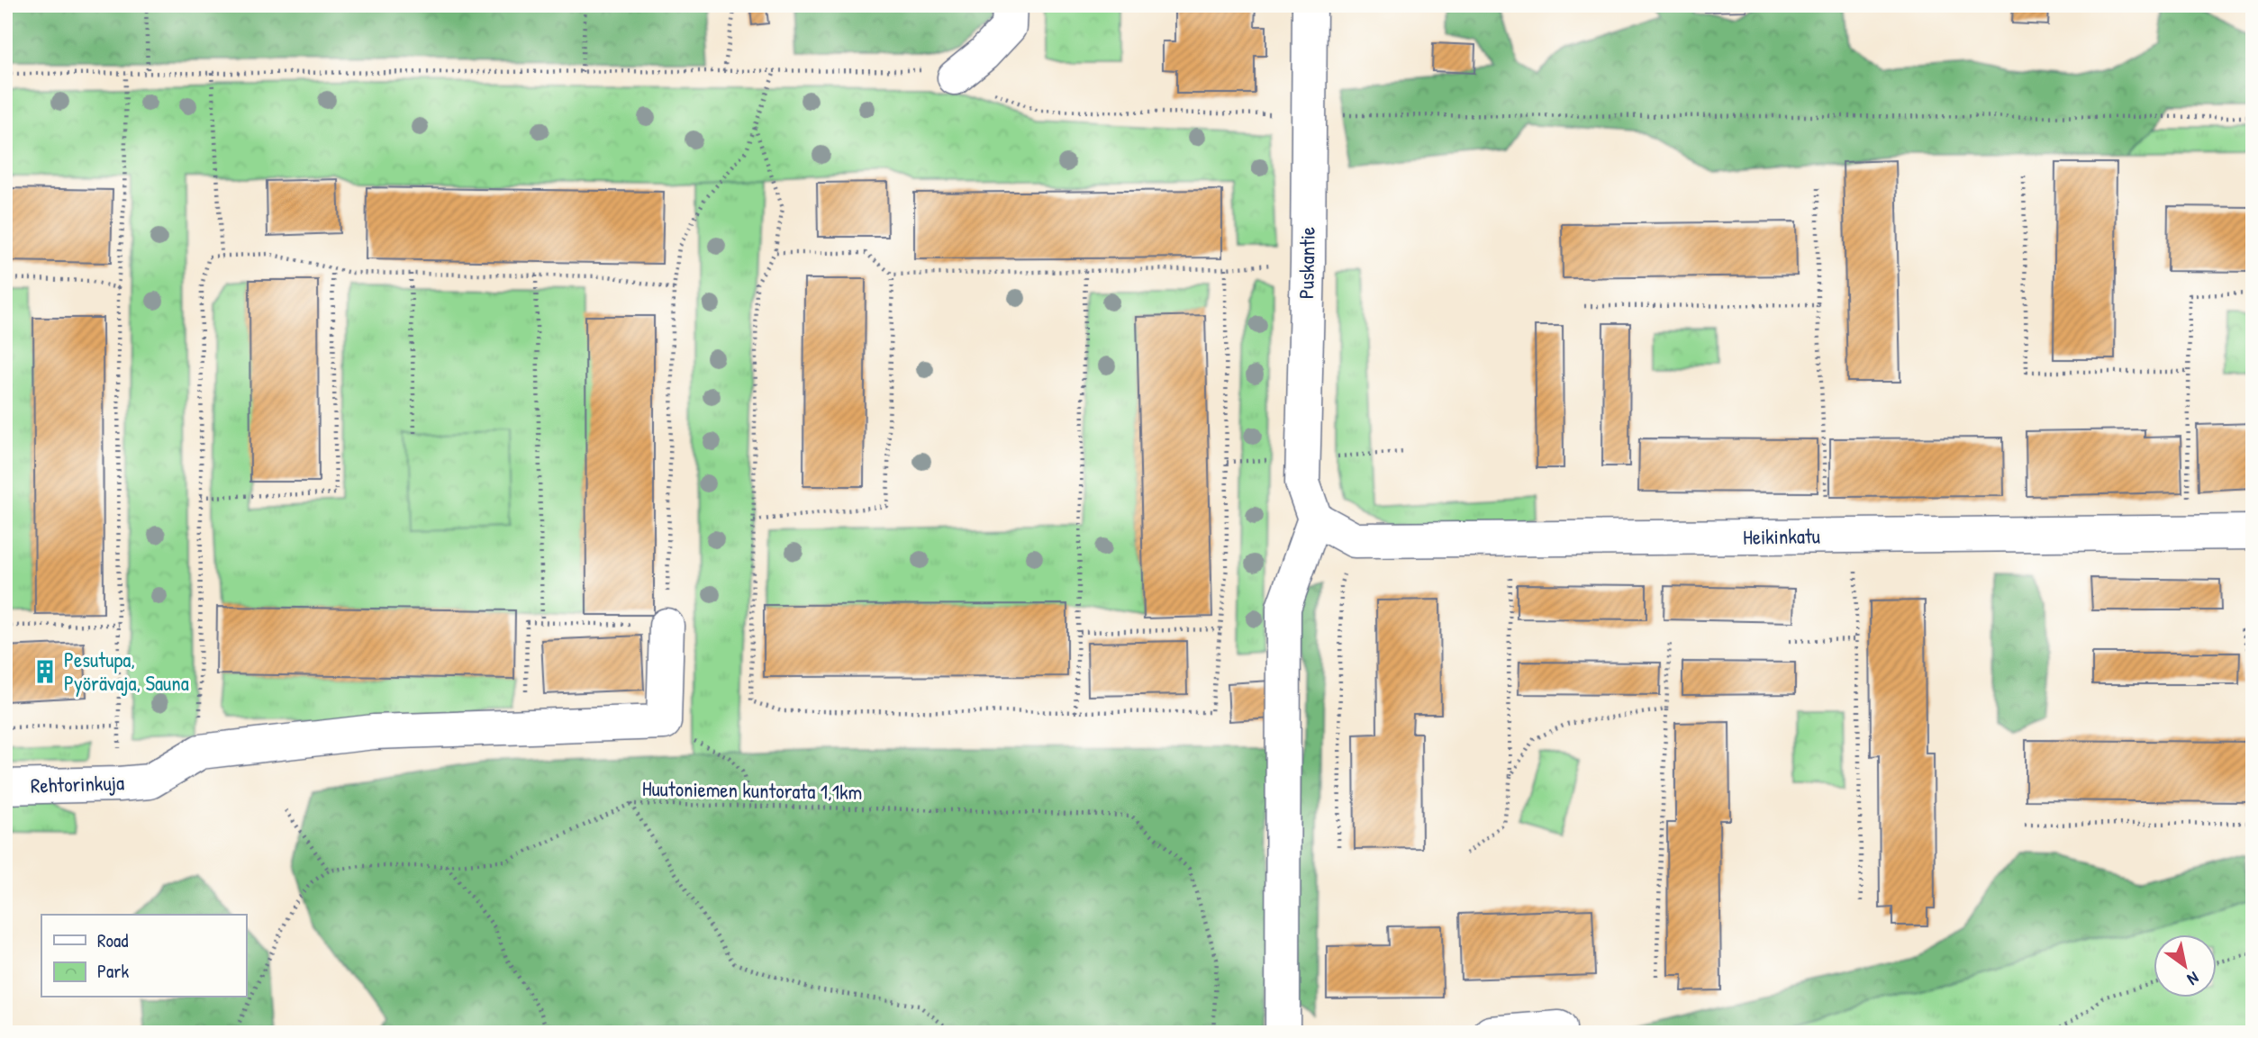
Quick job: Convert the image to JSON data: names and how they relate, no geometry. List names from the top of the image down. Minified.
{"streets":{"street":["Puskantie","Heikinkatu","Rehtorinkuja"],"path":["Huutoniemen kuntorata 1,1km"]},"crossings":[["Puskantie","Heikinkatu"]],"places":{"building":["Pesutupa, Pyörävaja, Sauna"]},"legend":["Road","Park"],"north":"bottom right"}
